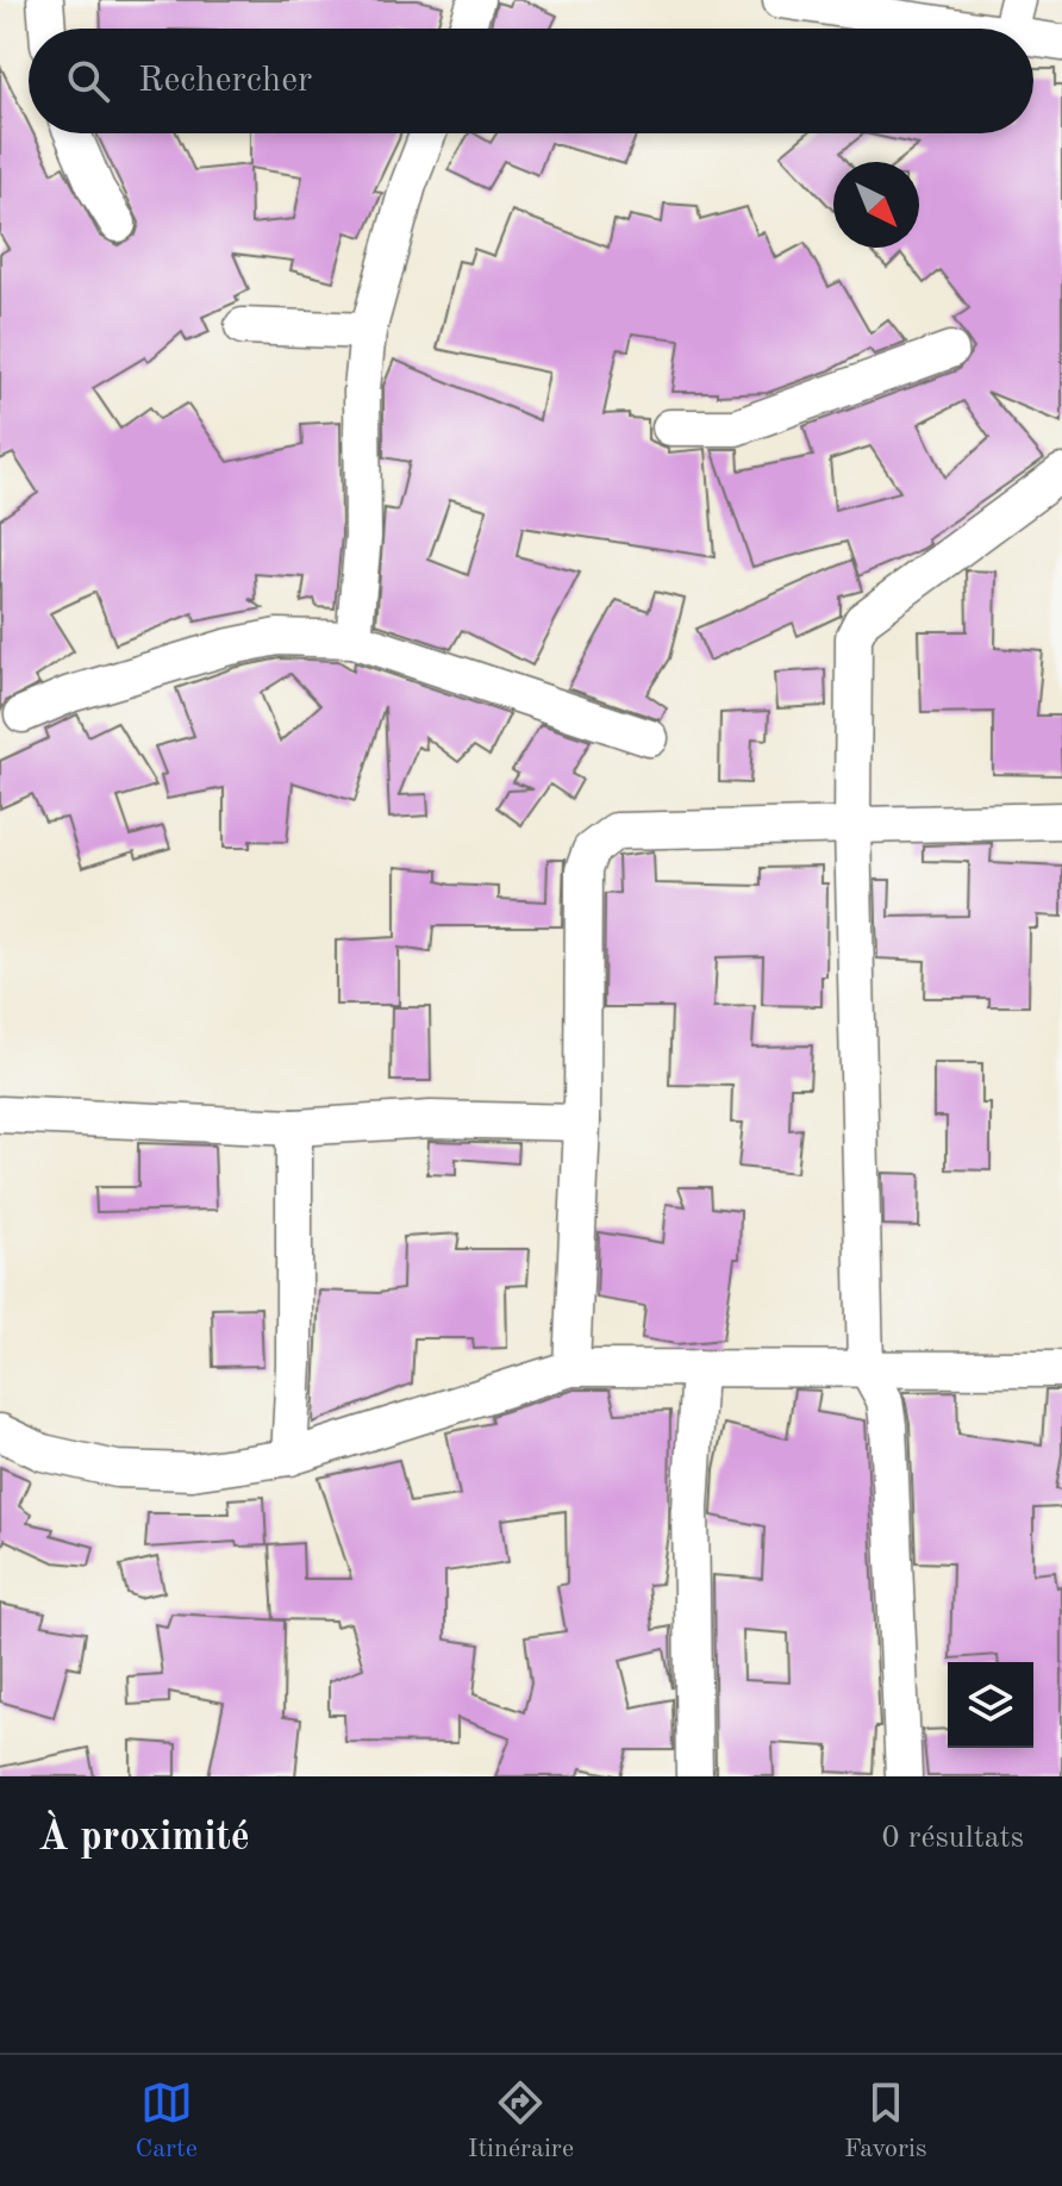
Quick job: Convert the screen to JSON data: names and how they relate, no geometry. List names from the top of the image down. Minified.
{"north":"bottom right","page":{"search":"Rechercher","heading":["À proximité","0 résultats"],"nav":["Carte","Itinéraire","Favoris"]}}
